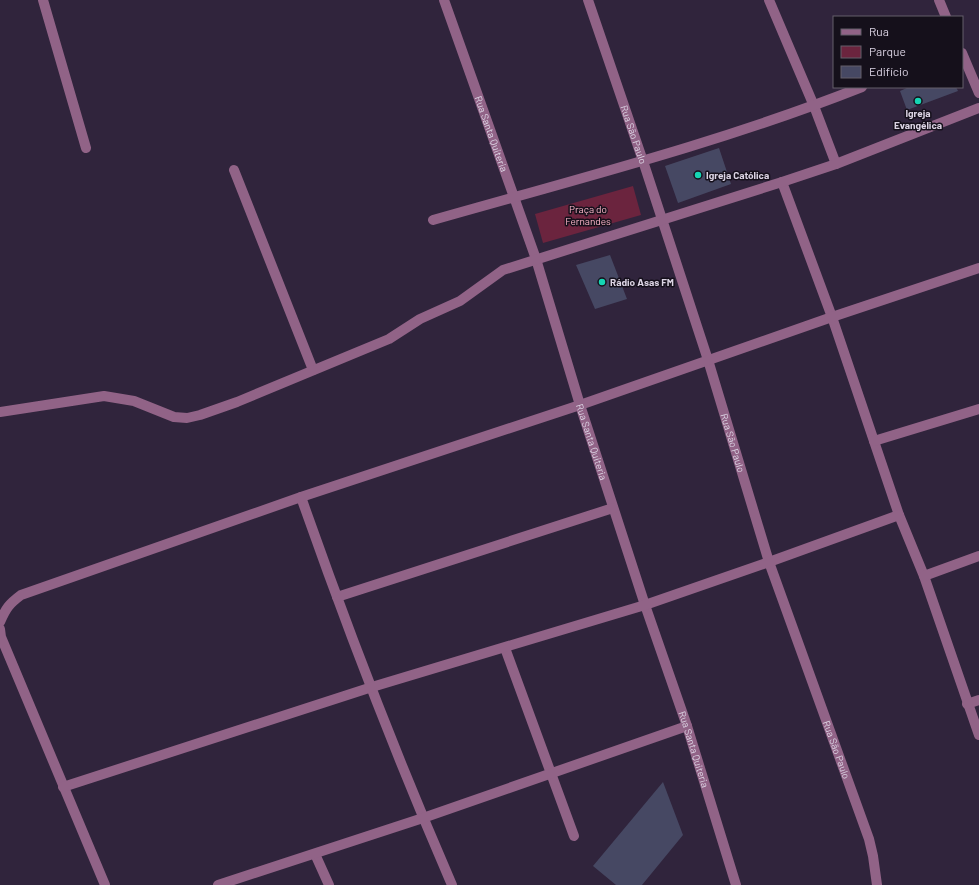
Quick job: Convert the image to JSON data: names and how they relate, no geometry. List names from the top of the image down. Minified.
{"streets":{"street":["Rua Santa Quiteria","Rua São Paulo"]},"parks":["Praça do Fernandes"],"places":["Igreja Evangélica","Igreja Católica","Rádio Asas FM"],"legend":["Rua","Parque","Edifício"]}
